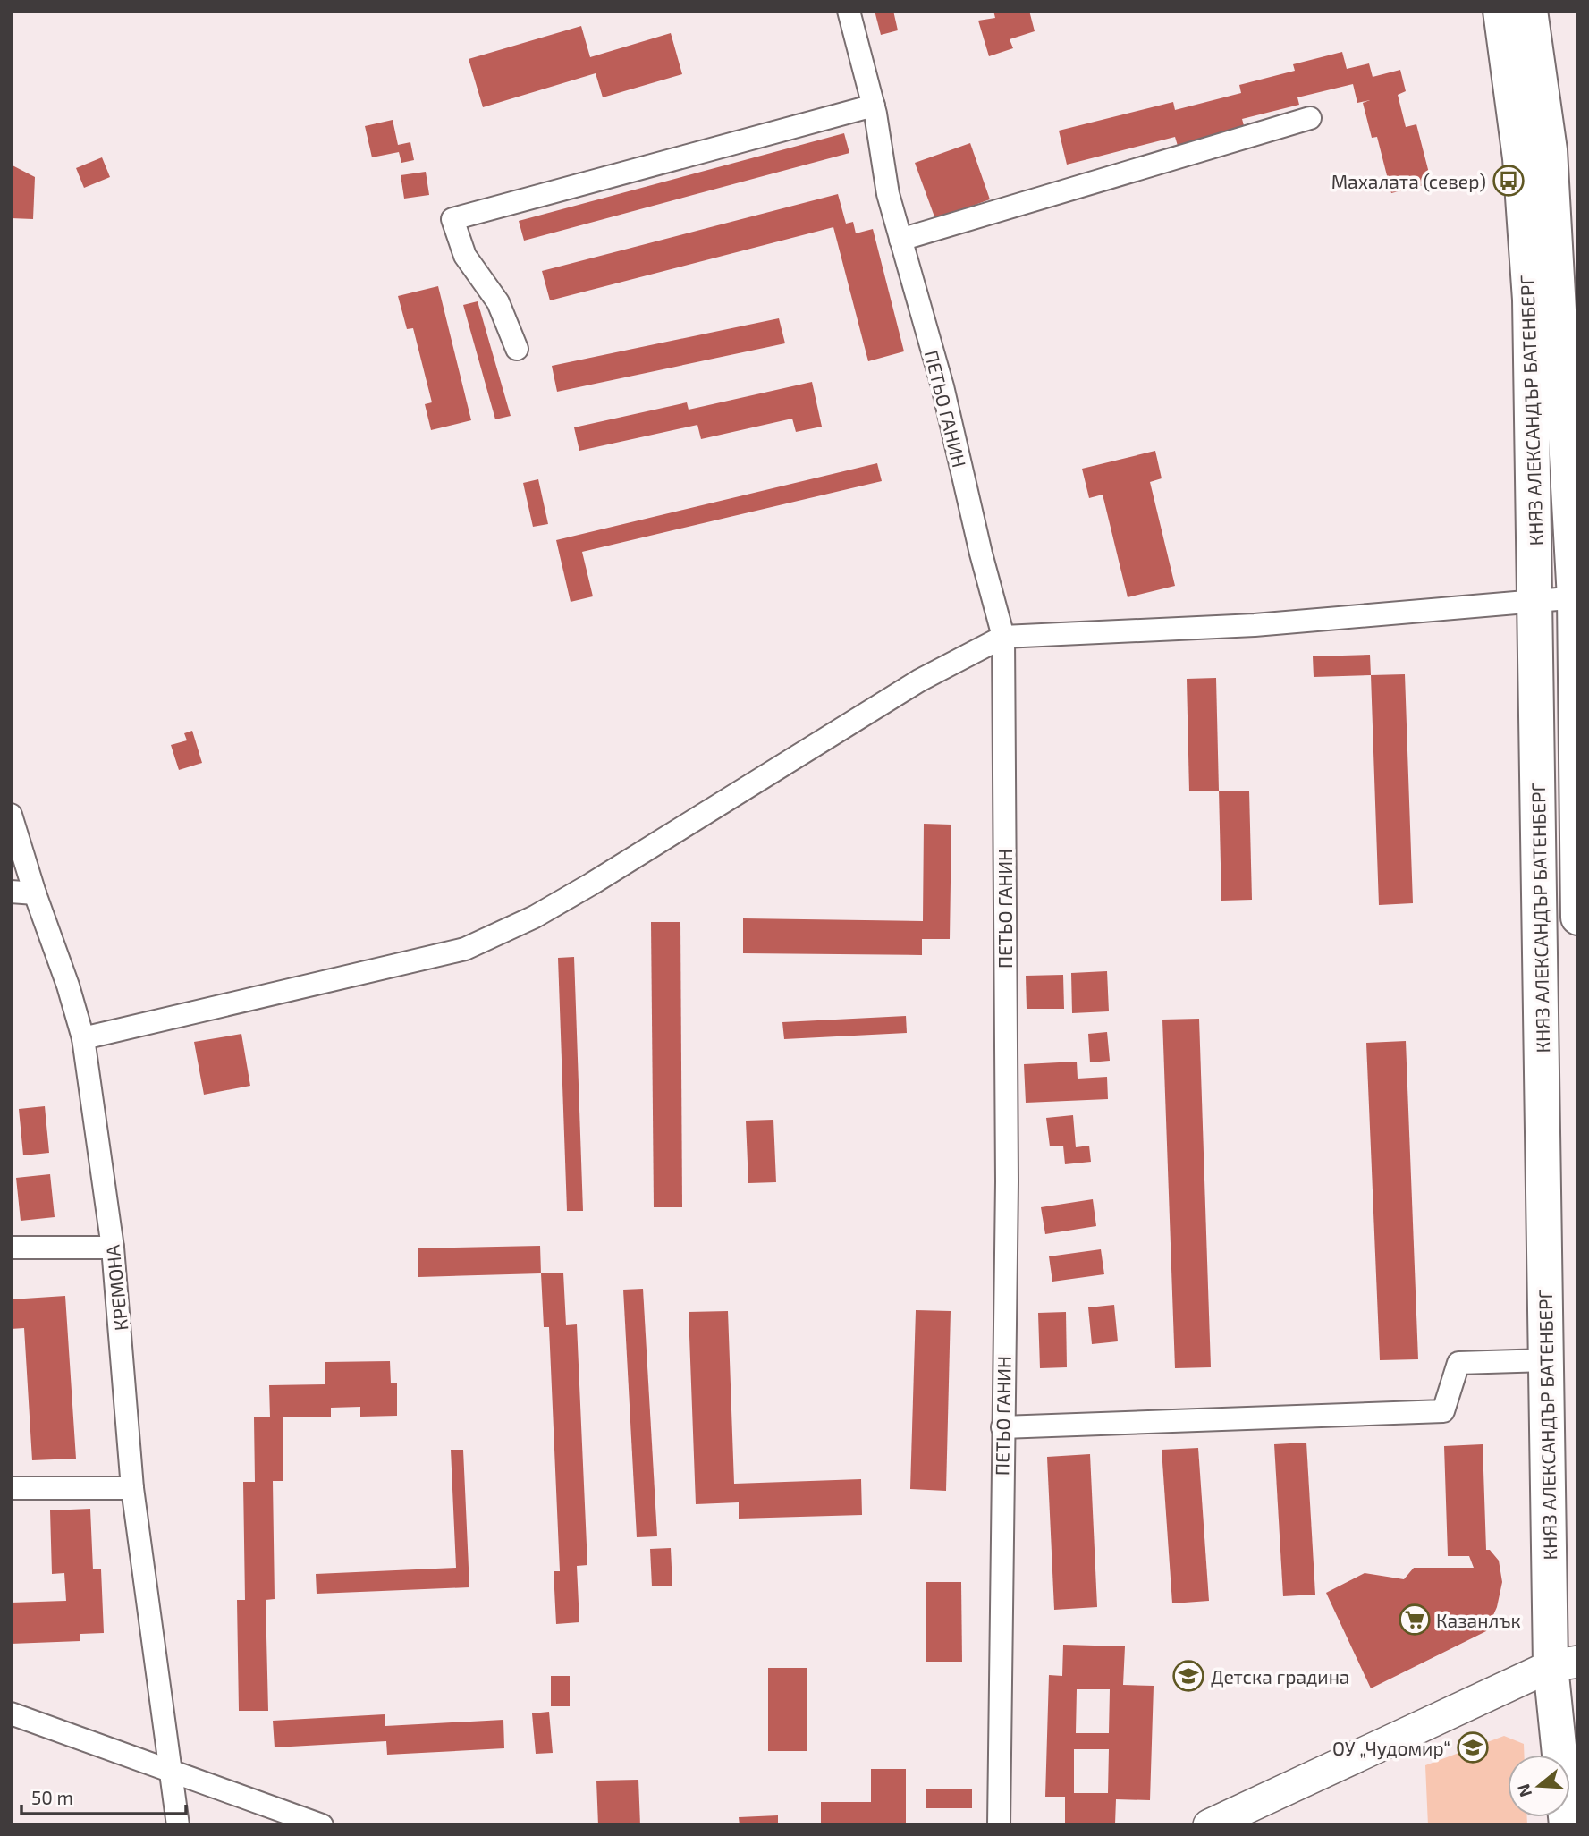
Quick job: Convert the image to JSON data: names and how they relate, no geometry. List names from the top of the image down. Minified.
{"streets":{"main road":["КНЯЗ АЛЕКСАНДЪР БАТЕНБЕРГ"],"street":["ПЕТЬО ГАНИН","КРЕМОНА"]},"places":{"bus stop":["Махалата (север)"],"supermarket":["Казанлък"],"school or university":["Детска градина","ОУ „Чудомир“"]},"scale_bar":"50 m","north":"left"}
